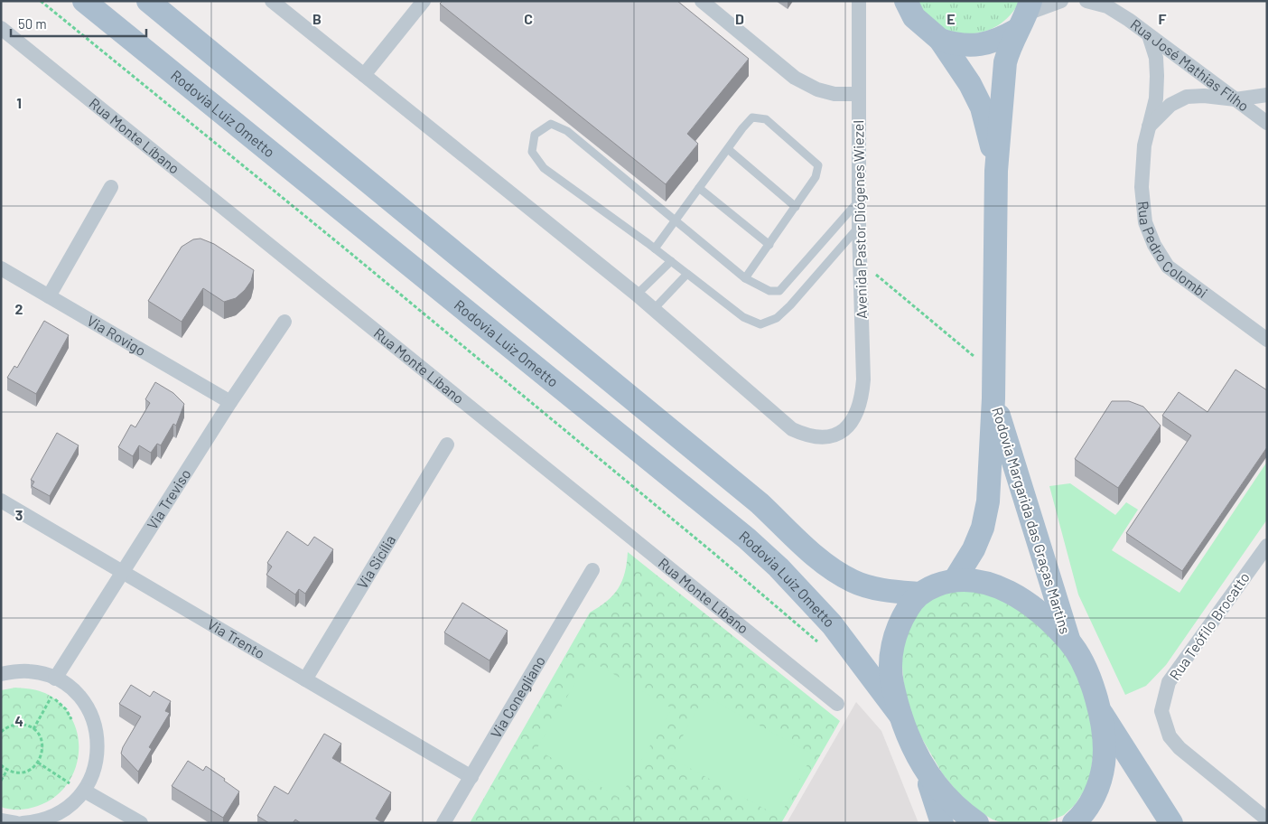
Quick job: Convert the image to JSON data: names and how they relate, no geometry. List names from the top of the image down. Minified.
{"streets":{"main road":["Rodovia Luiz Ometto","Rodovia Margarida das Graças Martins"],"street":["Rua José Mathias Filho","Rua Monte Líbano","Avenida Pastor Diógenes Wiezel","Rua Pedro Colombi","Via Rovigo","Via Treviso","Via Sicília","Rua Teófilo Brocatto","Via Trento","Via Conegliano"]},"crossings":[["Rua José Mathias Filho","Rua Pedro Colombi"],["Via Rovigo","Via Treviso"],["Via Treviso","Via Trento"],["Via Sicília","Via Trento"],["Via Trento","Via Conegliano"]],"scale_bar":"50 m","grid":{"columns":["B","C","D","E","F"],"rows":["1","2","3","4"]}}
